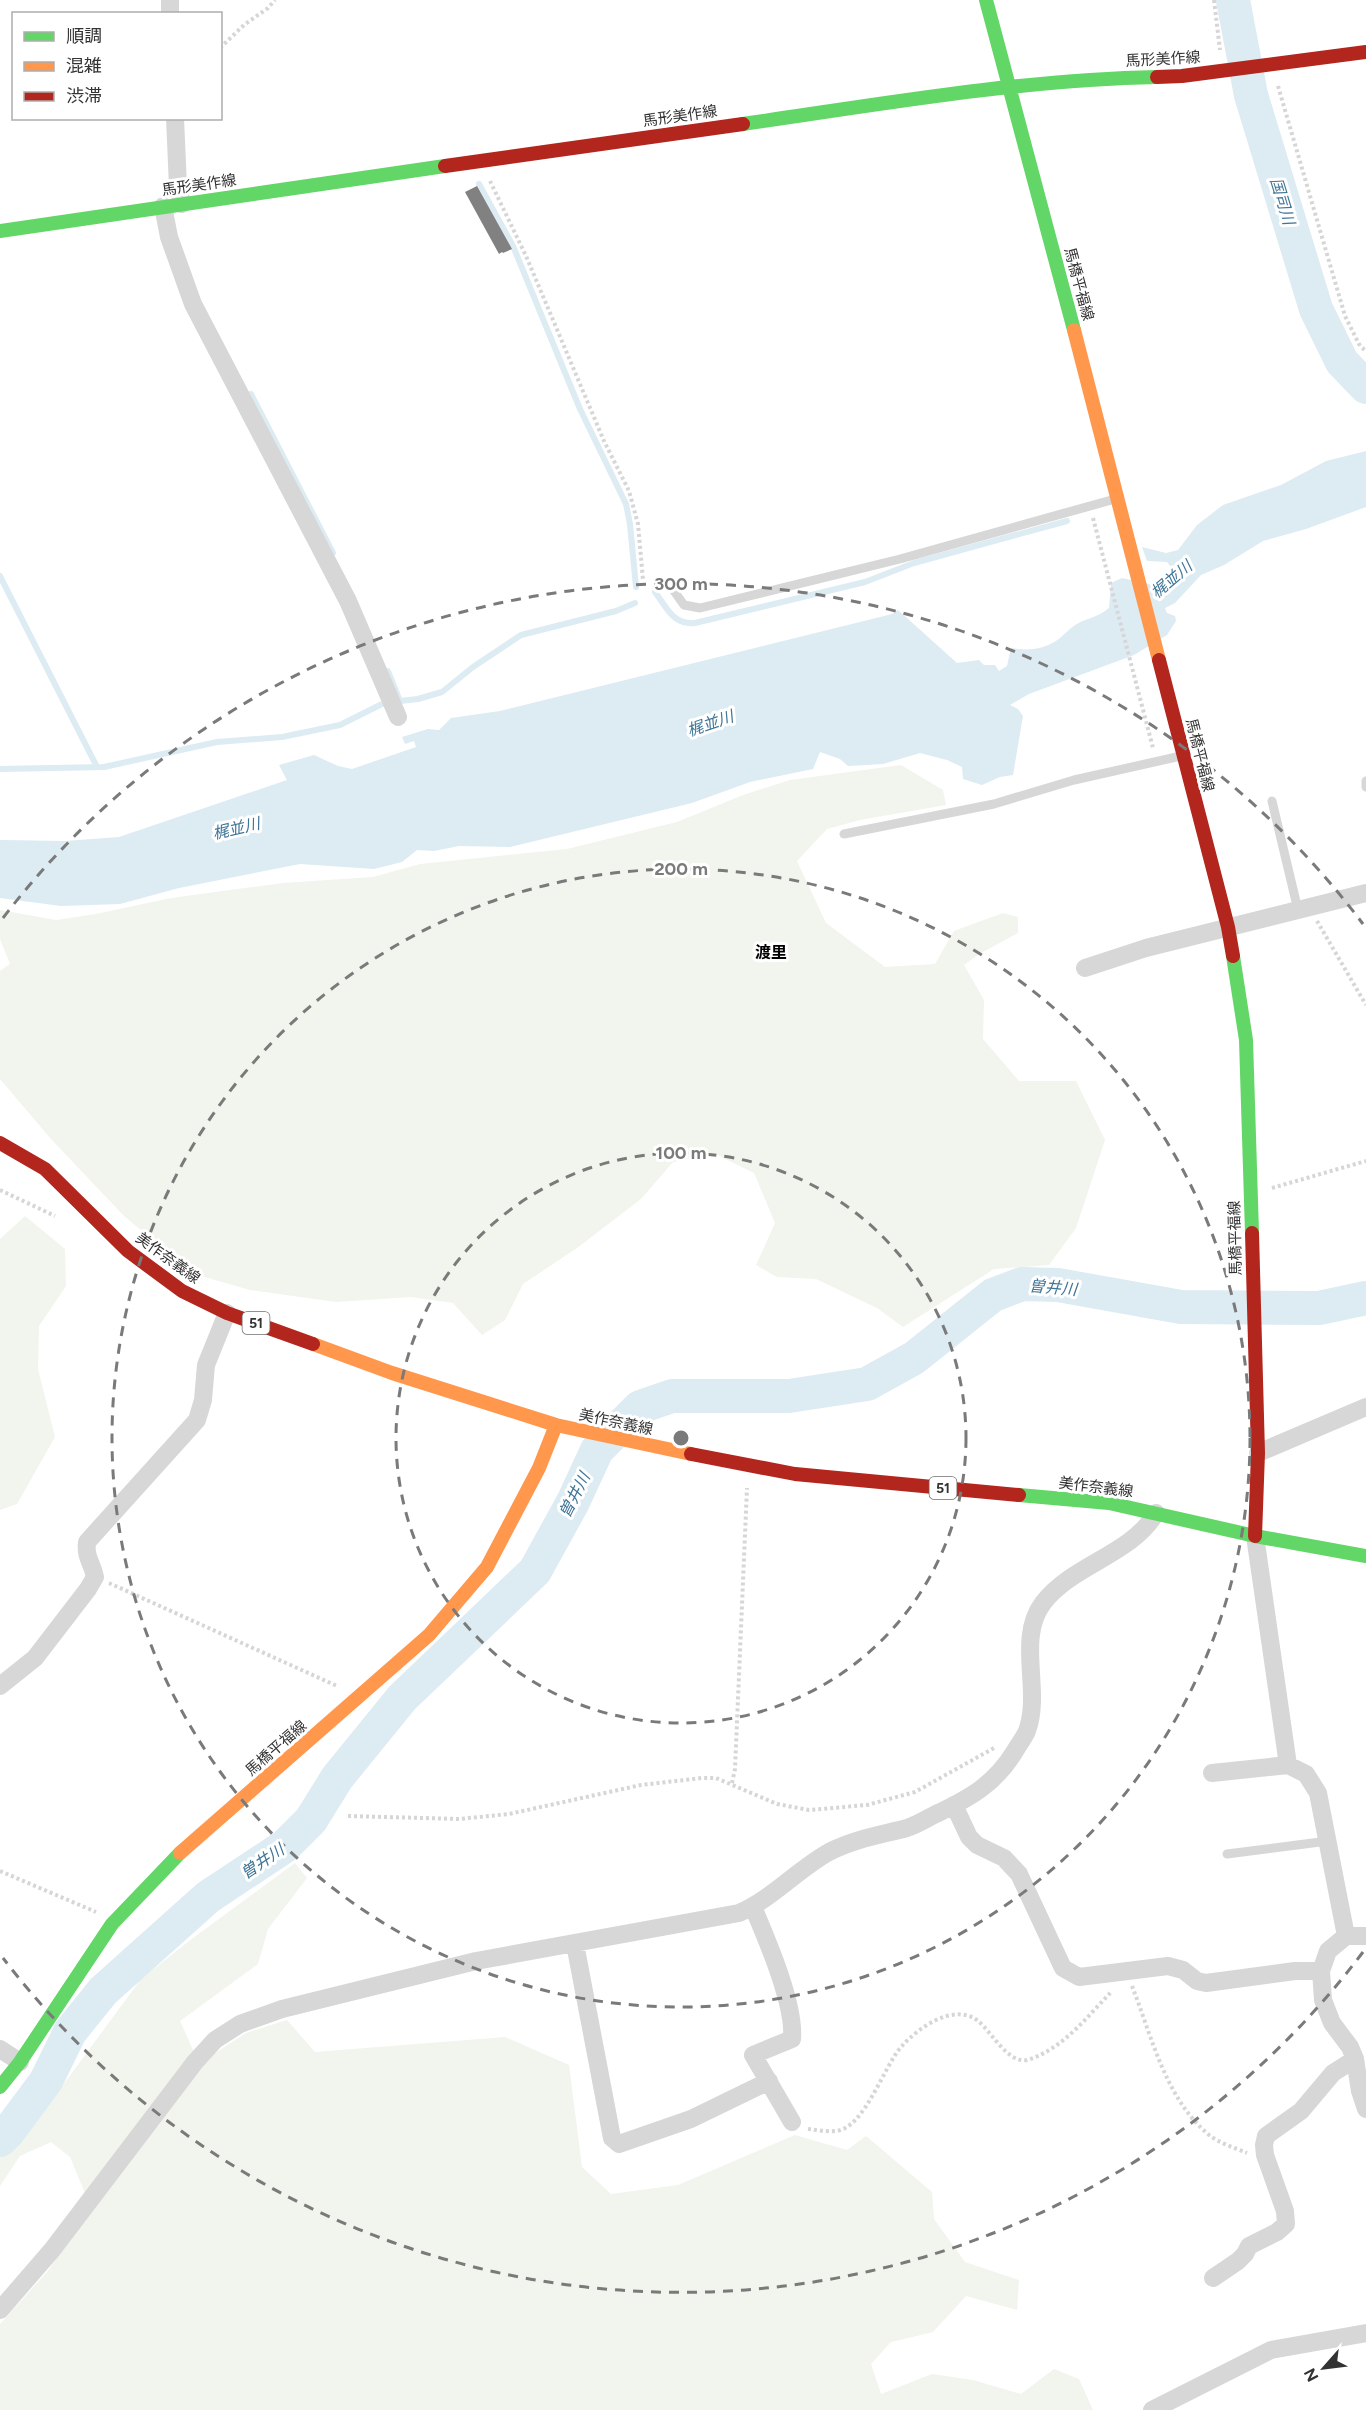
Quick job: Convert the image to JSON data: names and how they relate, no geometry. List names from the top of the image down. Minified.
{"streets":{"main road":["馬形美作線","馬橋平福線","美作奈義線","51"]},"crossings":[["馬形美作線","馬橋平福線"],["馬橋平福線","美作奈義線"]],"districts":["渡里"],"water":["国司川","梶並川","曽井川"],"legend":["順調","混雑","渋滞"],"north":"bottom left","rings":["300 m","200 m","100 m"]}
